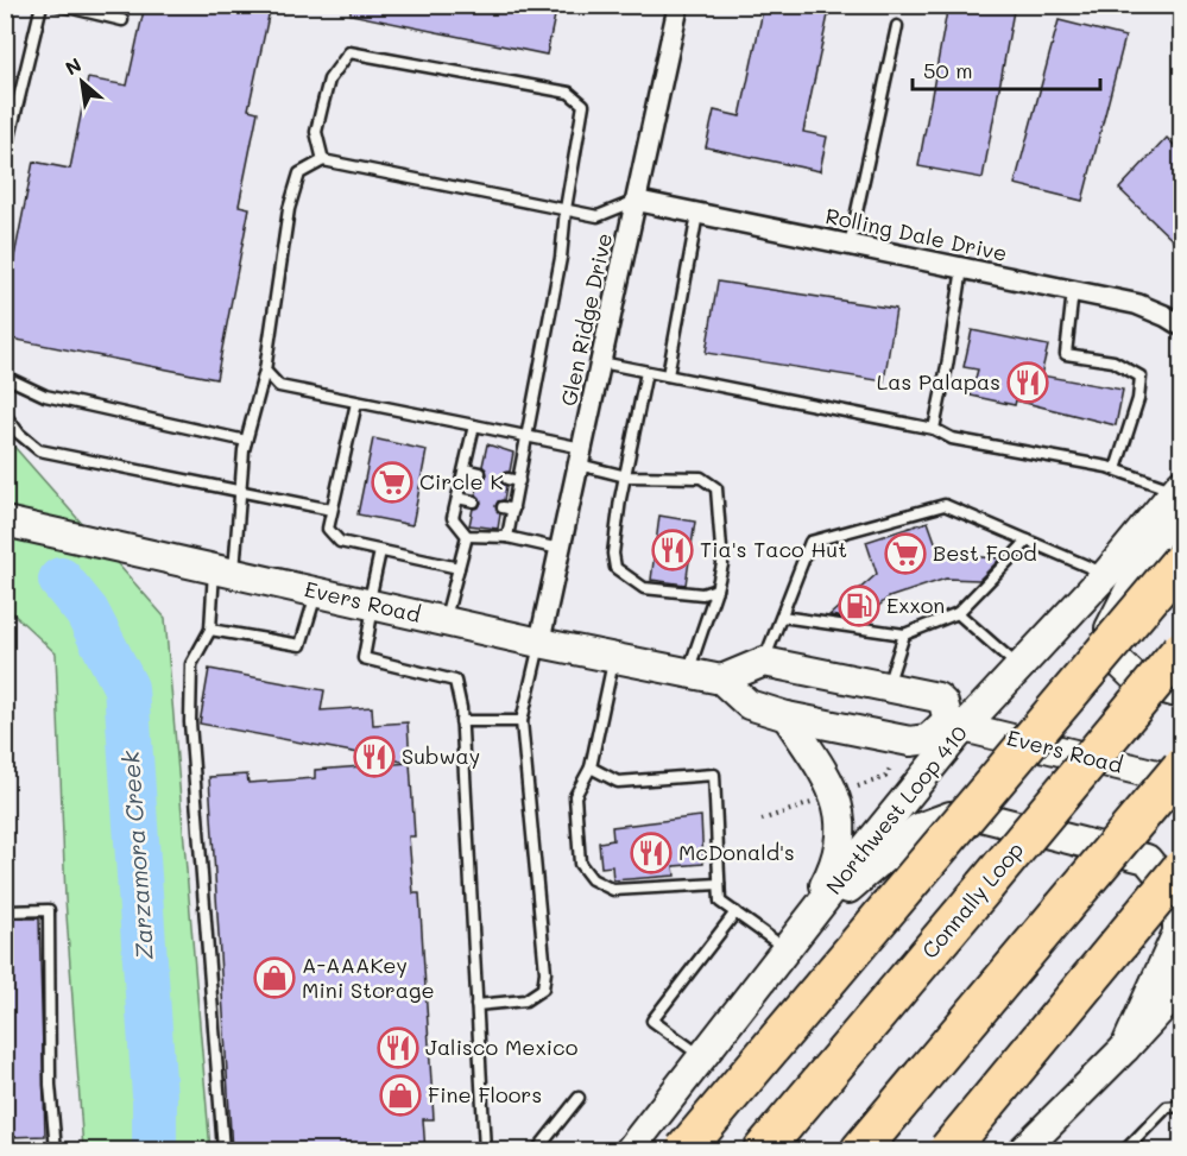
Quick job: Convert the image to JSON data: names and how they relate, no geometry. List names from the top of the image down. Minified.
{"streets":{"highway":["Connally Loop"],"main road":["Evers Road","Northwest Loop 410"],"street":["Rolling Dale Drive","Glen Ridge Drive"]},"crossings":[["Rolling Dale Drive","Glen Ridge Drive"],["Glen Ridge Drive","Evers Road"],["Evers Road","Northwest Loop 410"]],"water":["Zarzamora Creek"],"places":{"restaurant":["Las Palapas","Tia's Taco Hut","Subway","McDonald's","Jalisco Mexico"],"supermarket":["Circle K","Best Food"],"fuel station":["Exxon"],"shop":["A-AAAKey Mini Storage","Fine Floors"]},"scale_bar":"50 m","north":"top left"}
